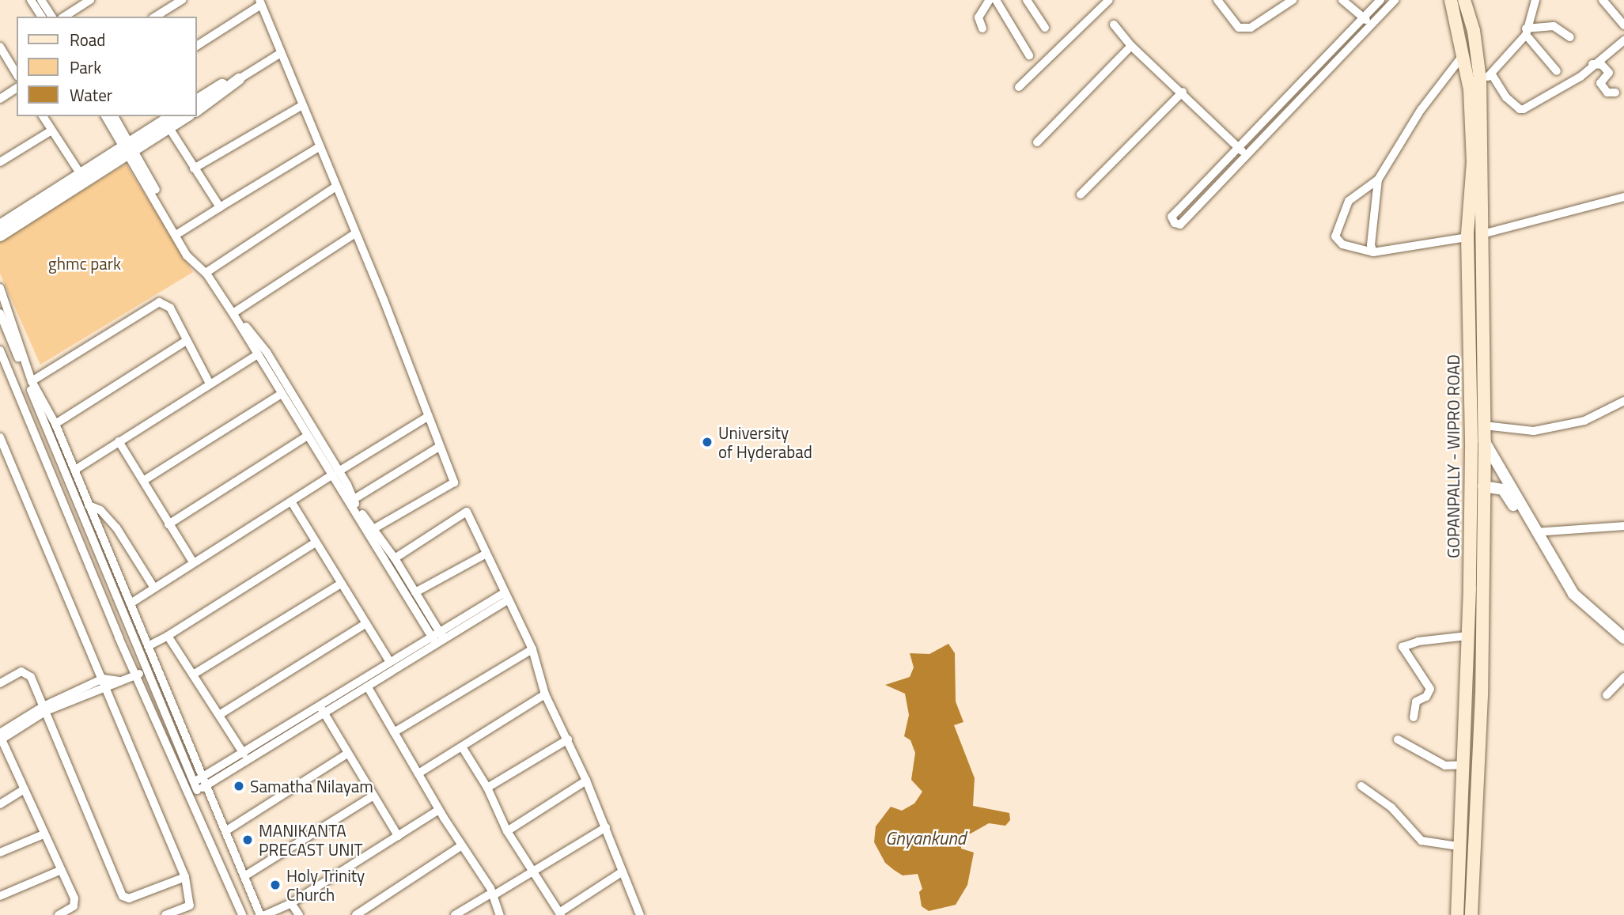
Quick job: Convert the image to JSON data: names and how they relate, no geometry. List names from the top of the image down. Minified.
{"streets":{"main road":["GOPANPALLY - WIPRO ROAD"]},"water":["Gnyankund"],"parks":["ghmc park"],"places":["University of Hyderabad","Samatha Nilayam","MANIKANTA PRECAST UNIT","Holy Trinity Church"],"legend":["Road","Park","Water"]}
